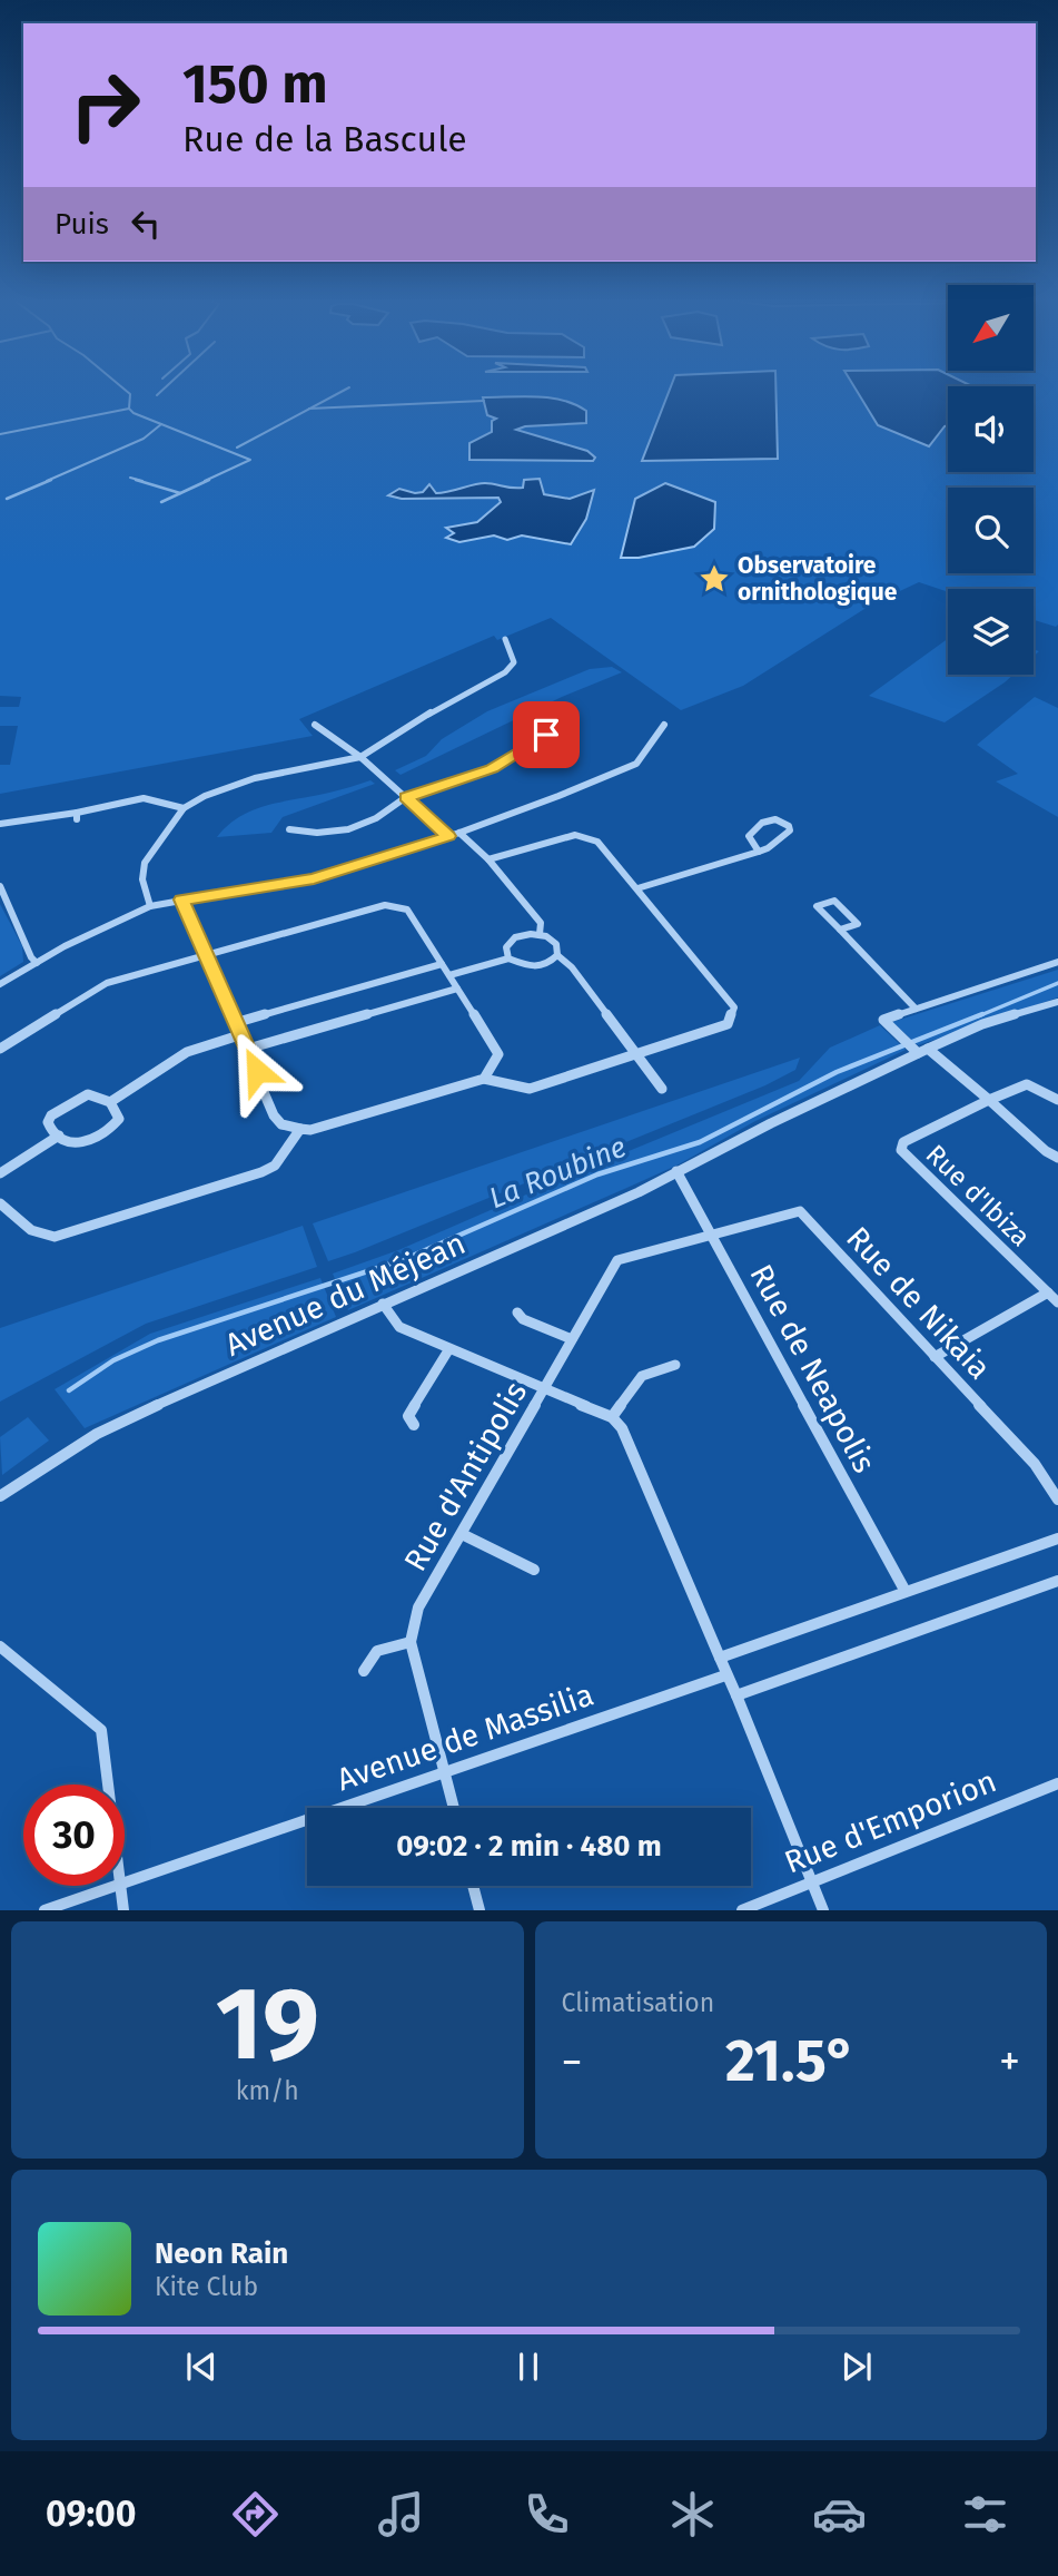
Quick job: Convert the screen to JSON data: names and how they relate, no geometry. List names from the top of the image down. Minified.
{"streets":{"street":["Rue d'Ibiza","Avenue du Méjean","Rue de Nikaia","Rue de Neapolis","Rue d'Antipolis","Avenue de Massilia","Rue d'Emporion"]},"crossings":[["Avenue du Méjean","Rue de Neapolis"],["Rue de Nikaia","Rue de Neapolis"],["Rue de Nikaia","Rue d'Antipolis"],["Rue de Neapolis","Rue d'Antipolis"],["Rue d'Antipolis","Avenue de Massilia"]],"water":["La Roubine"],"places":{"place":["Observatoire ornithologique"]},"north":"bottom left","page":{"turn":["150 m","Rue de la Bascule"],"then":"Puis","limit":"30","trip":"09:02 · 2 min · 480 m","tile":[["19","km/h"],"Climatisation"],"heat":["−","21.5°","+"],"song":["Neon Rain","Kite Club"],"tabs":"09:00"}}
